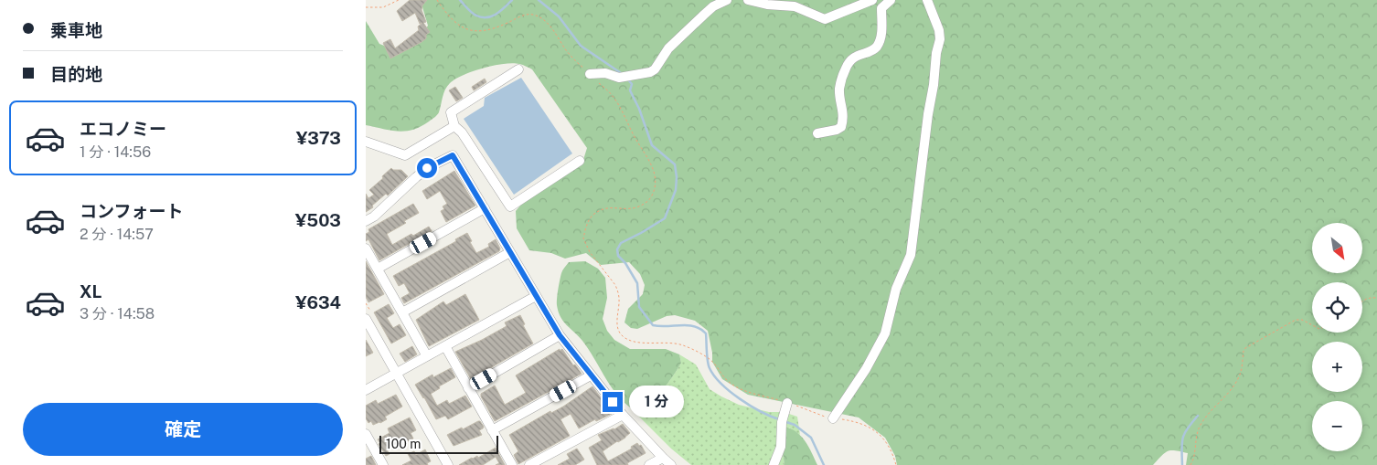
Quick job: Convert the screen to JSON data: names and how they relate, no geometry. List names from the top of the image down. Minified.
{"scale_bar":"100 m","north":"bottom right","page":{"banner":["乗車地","目的地"],"list":[{"name":"エコノミー","note":"1 分 · 14:56","value":"¥373"},{"name":"コンフォート","note":"2 分 · 14:57","value":"¥503"},{"name":"XL","note":"3 分 · 14:58","value":"¥634"}],"map_buttons":["+","−"],"bubble":"1 分","buttons":"確定","scale":"100 m"}}
